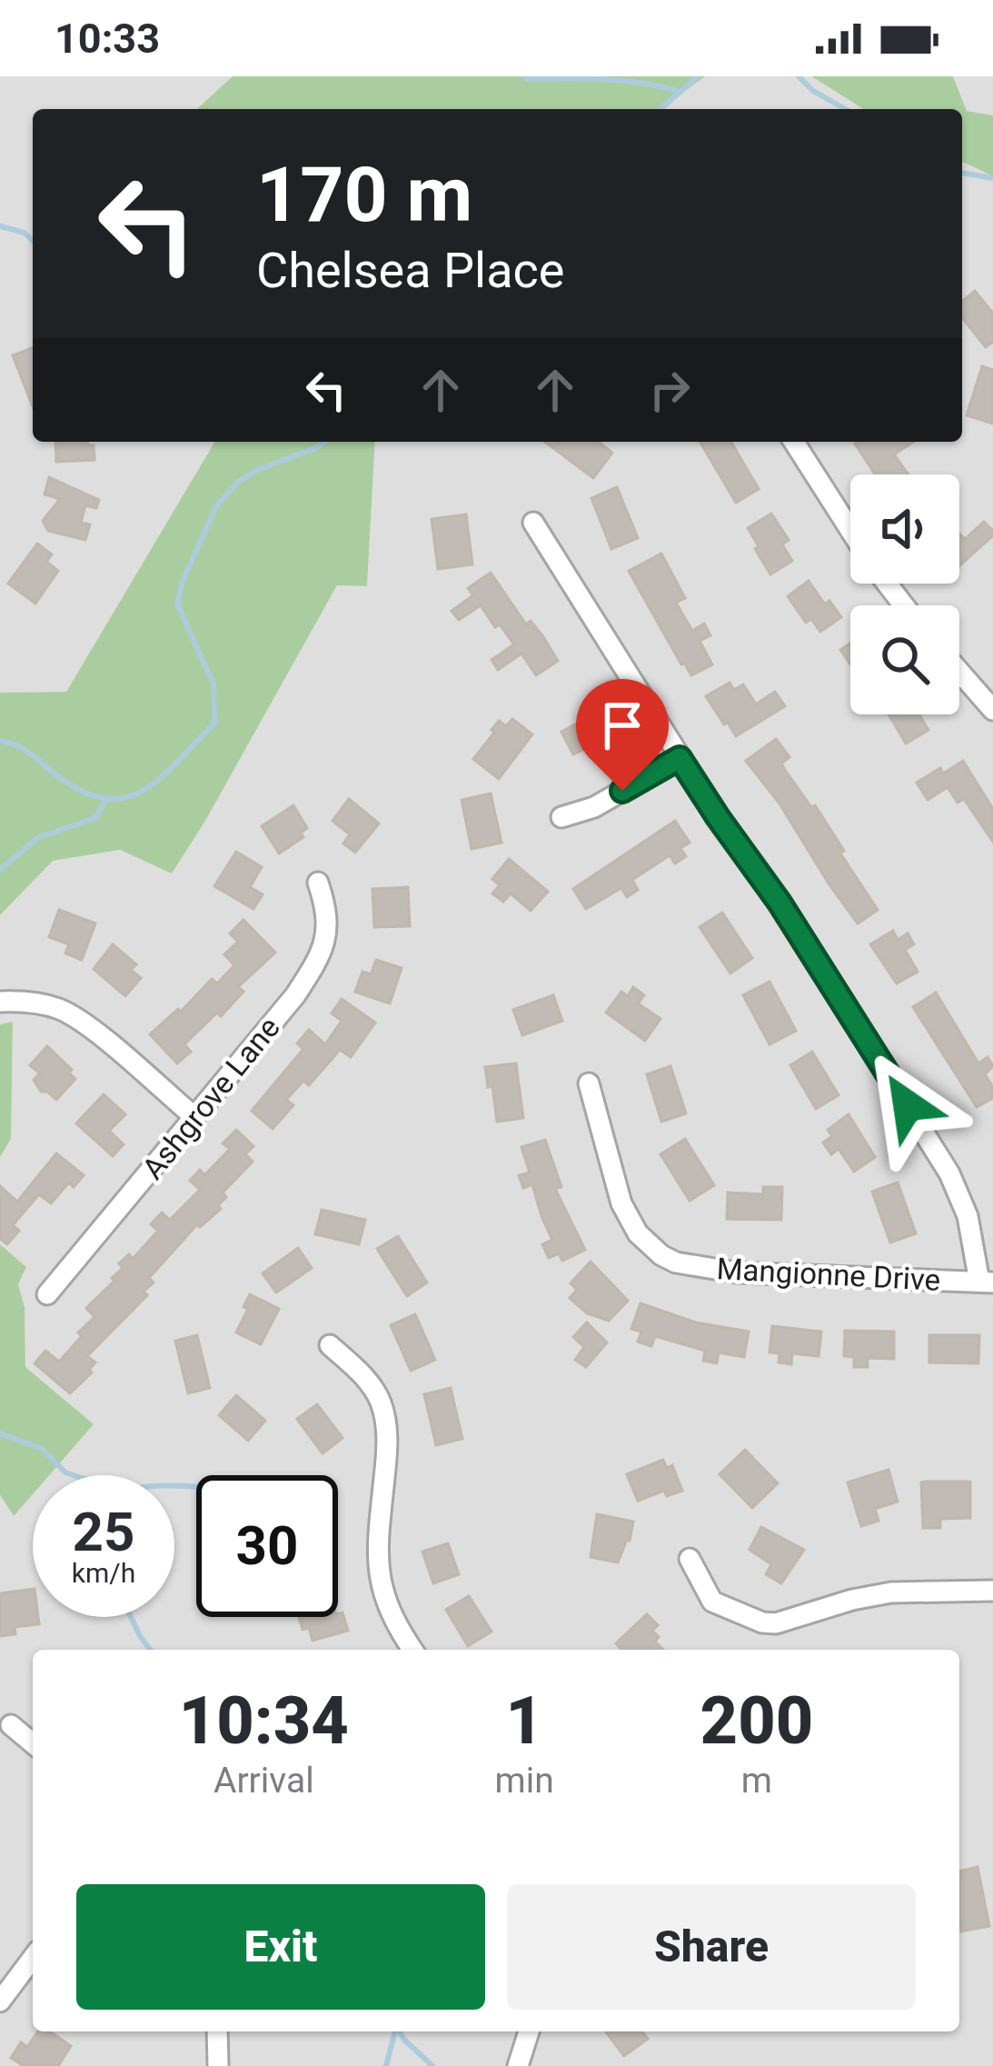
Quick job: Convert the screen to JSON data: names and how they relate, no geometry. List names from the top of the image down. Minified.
{"streets":{"street":["Ashgrove Lane","Mangionne Drive"]},"page":{"status":"10:33","turn":["170 m","Chelsea Place"],"speed":"25 km/h","limit":"30","eta":["10:34","Arrival","1","min","200","m"],"buttons":["Exit","Share"]}}
